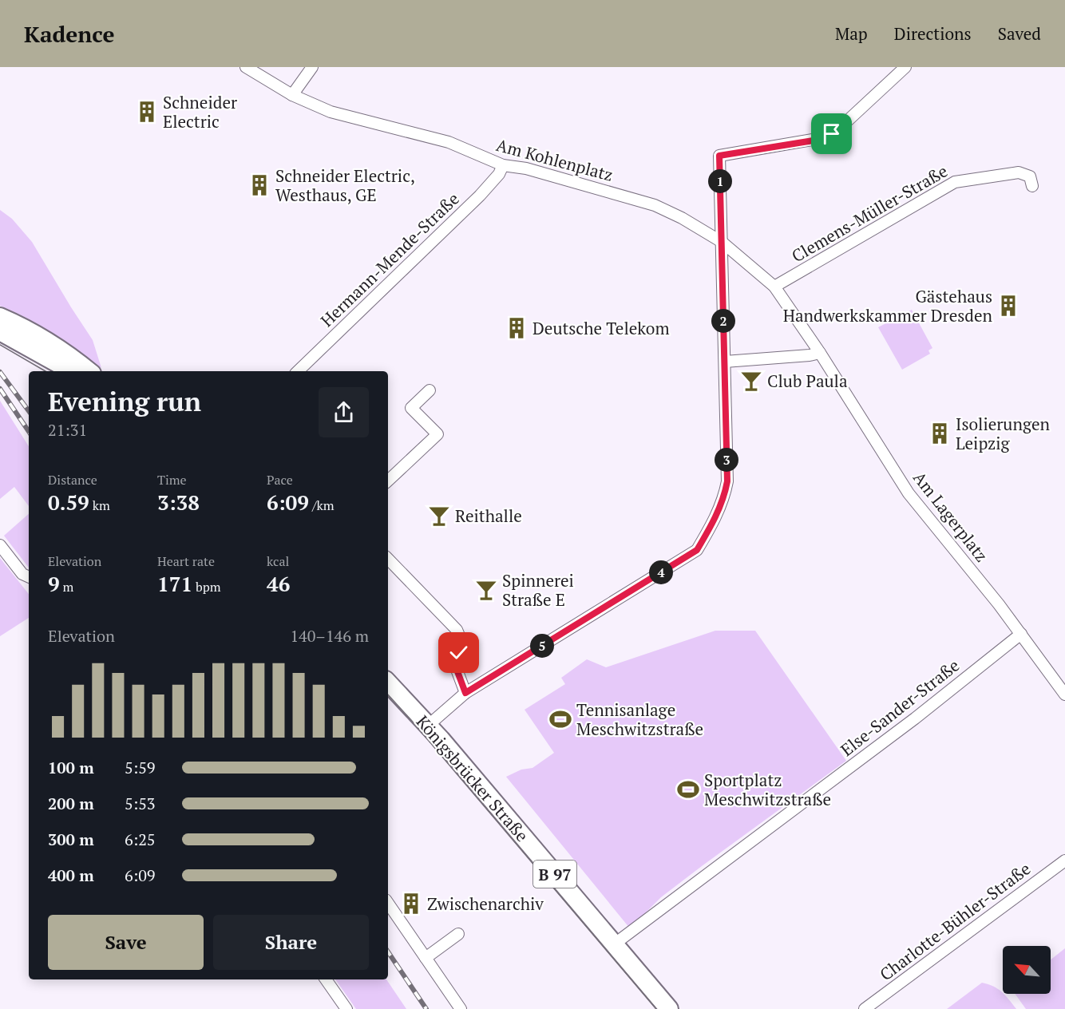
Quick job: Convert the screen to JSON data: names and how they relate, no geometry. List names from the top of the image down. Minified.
{"streets":{"main road":["Königsbrücker Straße","B 97"],"street":["Am Kohlenplatz","Clemens-Müller-Straße","Hermann-Mende-Straße","Am Lagerplatz","Else-Sander-Straße","Charlotte-Bühler-Straße"]},"crossings":[["Am Kohlenplatz","Hermann-Mende-Straße"],["Am Kohlenplatz","Am Lagerplatz"],["Clemens-Müller-Straße","Am Lagerplatz"],["Am Lagerplatz","Else-Sander-Straße"],["Else-Sander-Straße","Königsbrücker Straße"]],"places":{"building":["Schneider Electric","Schneider Electric, Westhaus, GE","Gästehaus Handwerkskammer Dresden","Deutsche Telekom","Isolierungen Leipzig","Zwischenarchiv"],"bar":["Club Paula","Reithalle","Spinnerei Straße E"],"sports":["Tennisanlage Meschwitzstraße","Sportplatz Meschwitzstraße"]},"north":"top left","page":{"header":"Kadence","nav":["Map","Directions","Saved"],"pins":["1","2","3","4","5"],"heading":["Evening run","21:31"],"stats":[["Distance","0.59 km"],["Time","3:38"],["Pace","6:09 /km"],["Elevation","9 m"],["Heart rate","171 bpm"],["kcal","46"]],"chart":["Elevation","140–146 m"],"list":[{"name":"100 m","note":"5:59"},{"name":"200 m","note":"5:53"},{"name":"300 m","note":"6:25"},{"name":"400 m","note":"6:09"}],"buttons":["Save","Share"]}}
